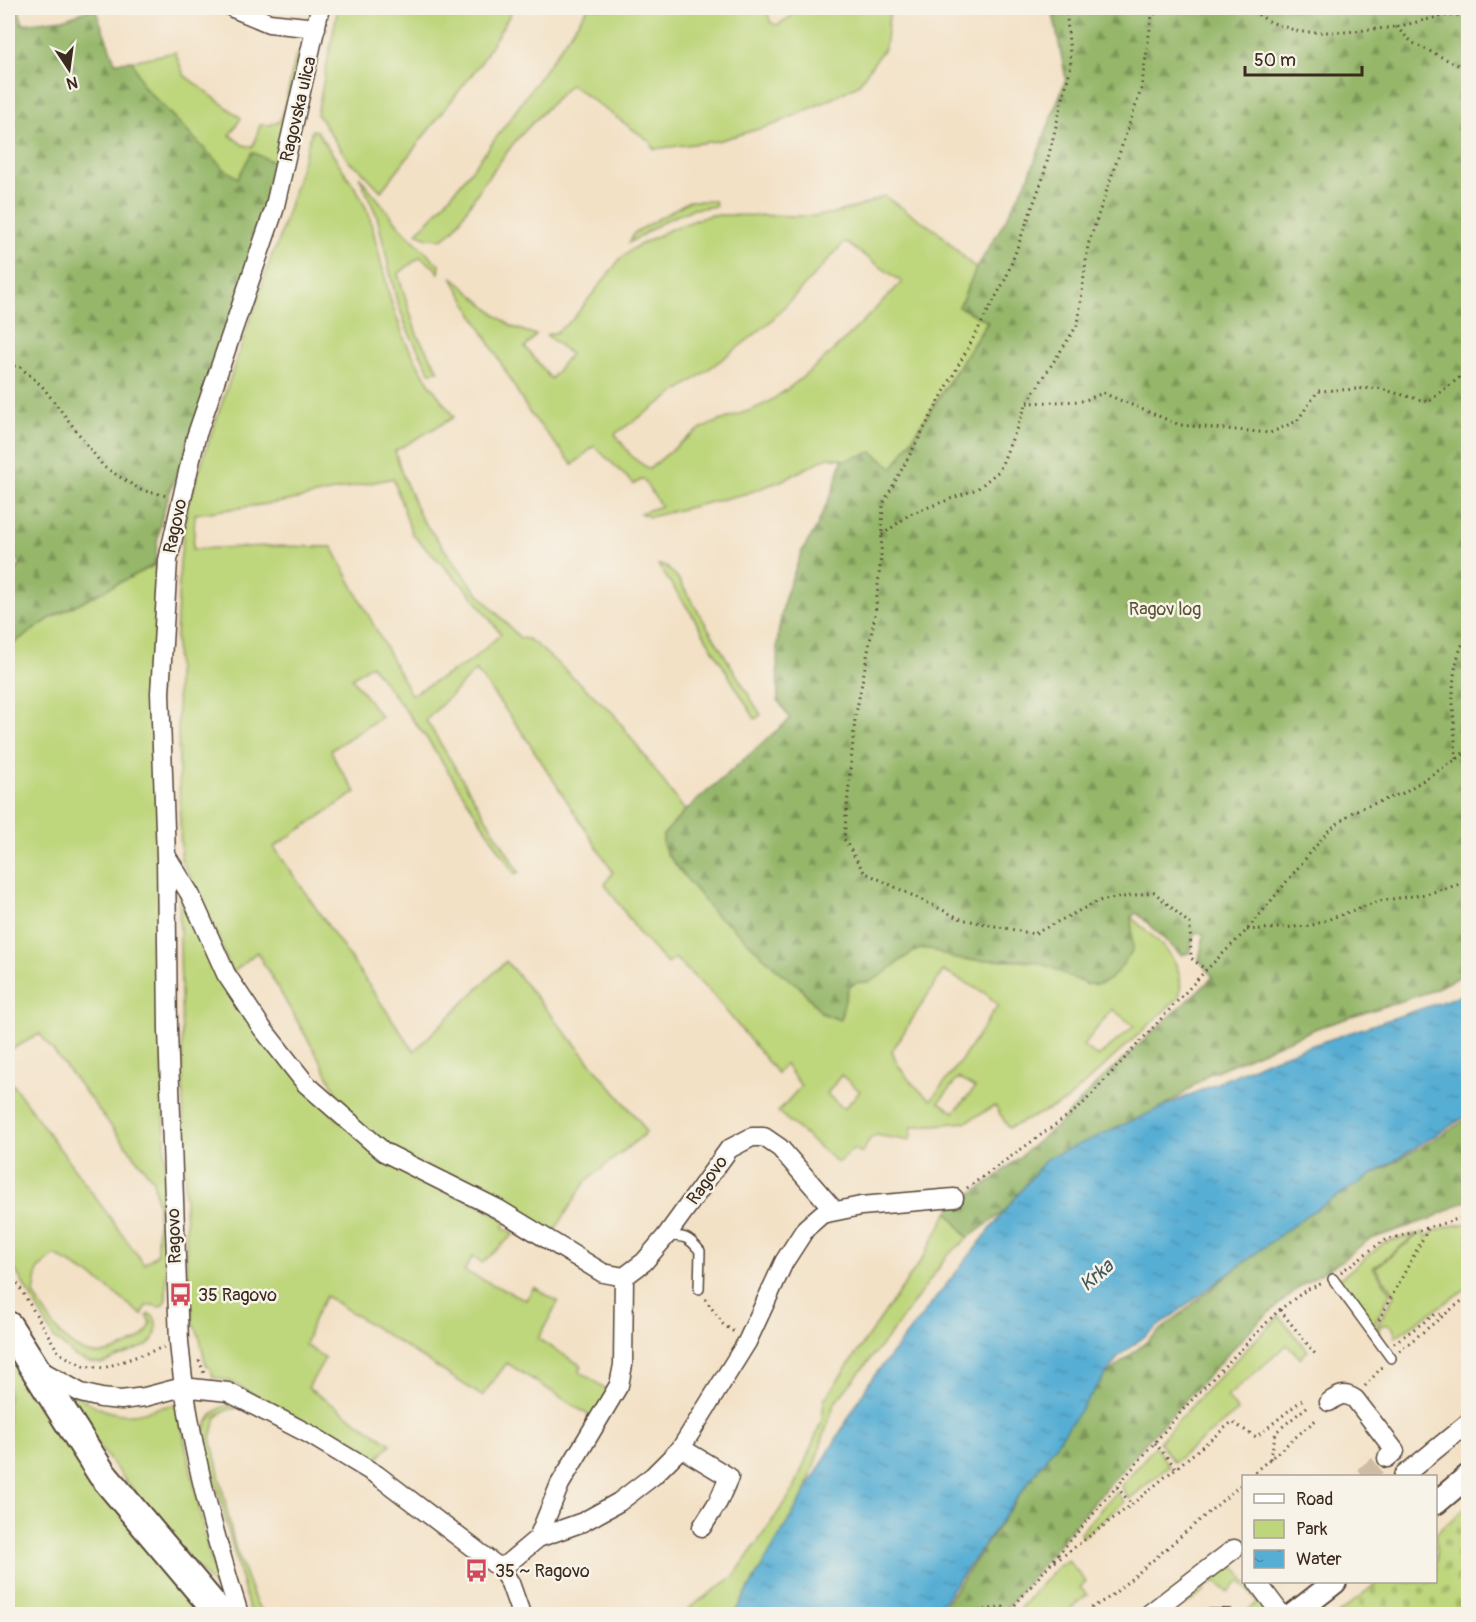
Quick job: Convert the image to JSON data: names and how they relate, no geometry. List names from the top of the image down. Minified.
{"streets":{"street":["Ragovska ulica","Ragovo"]},"crossings":[["Ragovska ulica","Ragovo"]],"water":["Krka"],"parks":["Ragov log"],"places":{"bus stop":["35 Ragovo","35 ~ Ragovo"]},"legend":["Road","Park","Water"],"scale_bar":"50 m","north":"bottom"}
